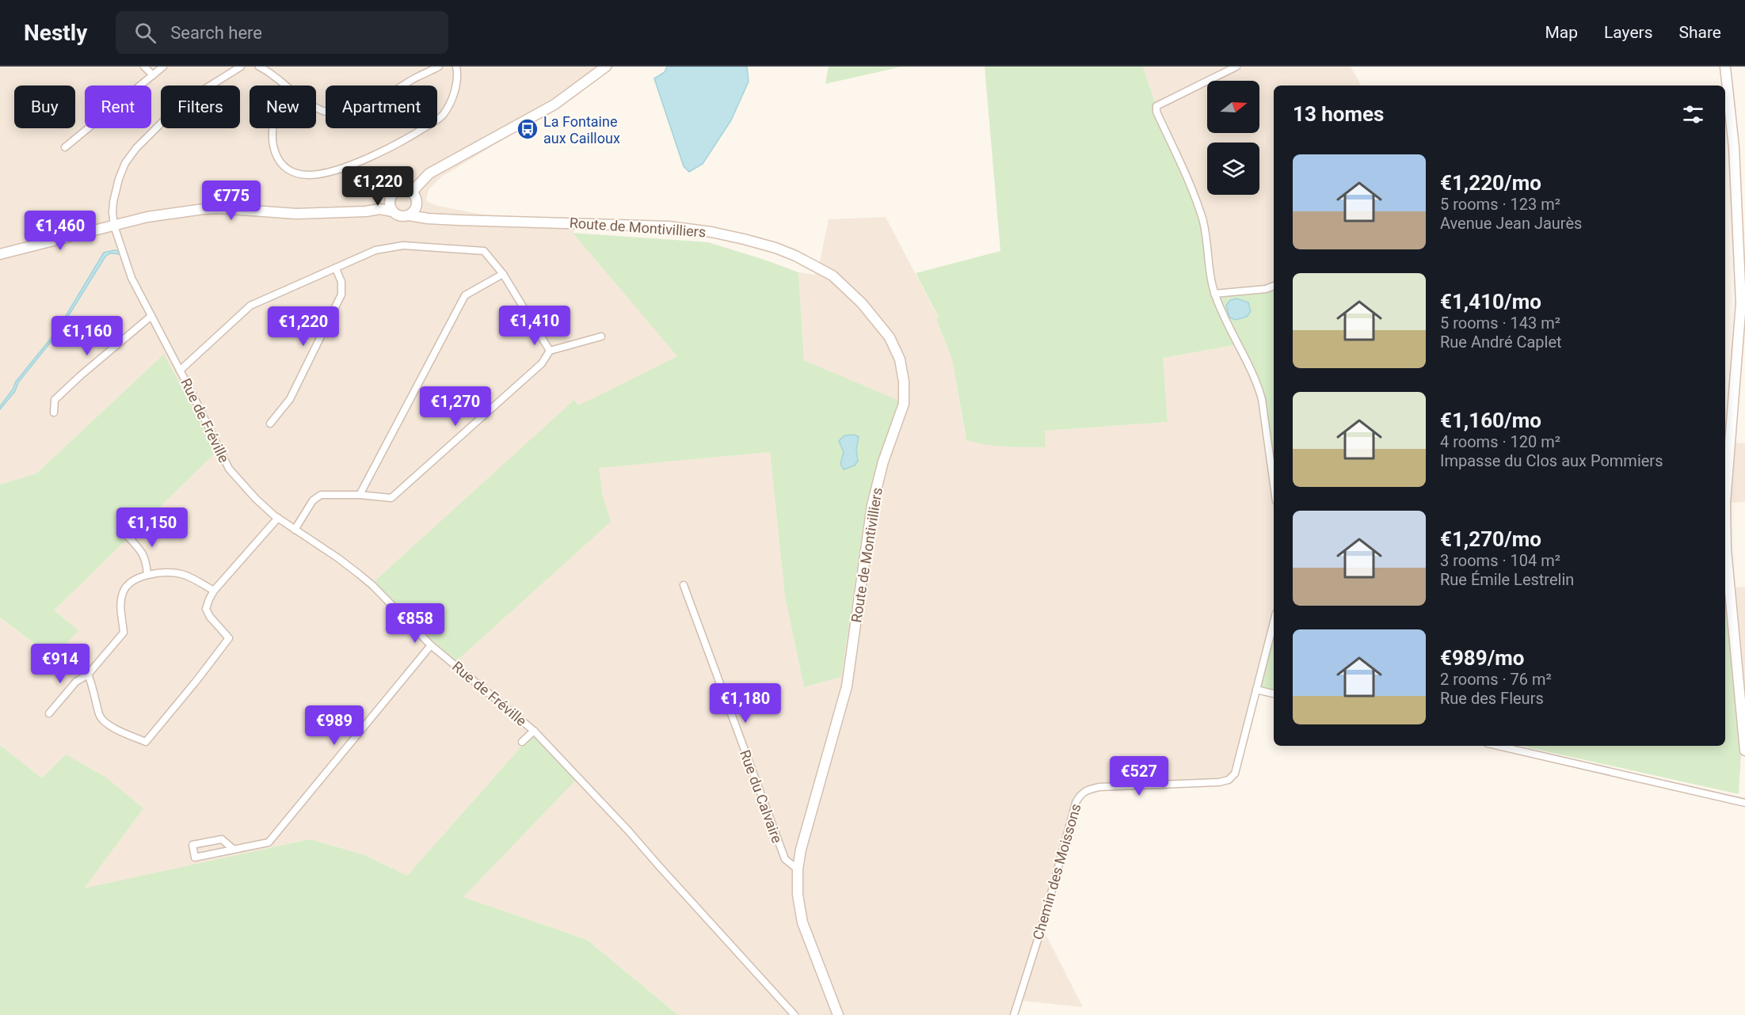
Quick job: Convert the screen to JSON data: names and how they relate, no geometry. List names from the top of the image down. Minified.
{"streets":{"street":["Route de Montivilliers","Rue de Fréville","Rue du Calvaire","Chemin des Moissons"]},"crossings":[["Route de Montivilliers","Rue du Calvaire"]],"places":{"bus stop":["La Fontaine aux Cailloux"]},"north":"right","page":{"header":"Nestly","search":"Search here","nav":["Map","Layers","Share"],"chip":["Buy","Rent","Filters","New","Apartment"],"heading":"13 homes","list":[{"name":"€1,220/mo","note":"5 rooms · 123 m² · Avenue Jean Jaurès"},{"name":"€1,410/mo","note":"5 rooms · 143 m² · Rue André Caplet"},{"name":"€1,160/mo","note":"4 rooms · 120 m² · Impasse du Clos aux Pommiers"},{"name":"€1,270/mo","note":"3 rooms · 104 m² · Rue Émile Lestrelin"},{"name":"€989/mo","note":"2 rooms · 76 m² · Rue des Fleurs"}],"price":["€1,220","€775","€1,460","€1,410","€1,220","€1,160","€1,270","€1,150","€858","€914","€1,180","€989","€527"]}}
